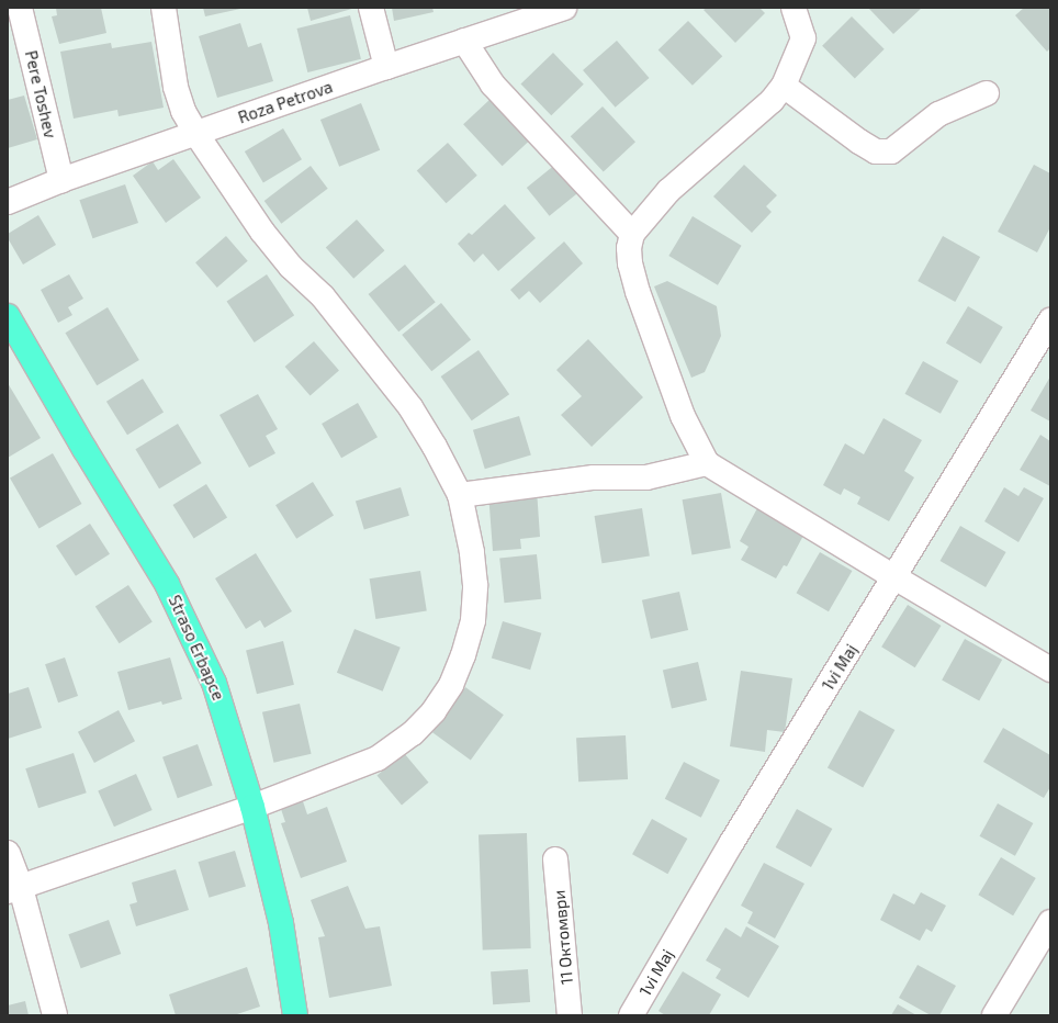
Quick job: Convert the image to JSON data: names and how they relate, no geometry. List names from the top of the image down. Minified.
{"streets":{"main road":["Straso Erbapce"],"street":["Pere Toshev","Roza Petrova","1vi Maj","11 Октомври"]},"crossings":[["Pere Toshev","Roza Petrova"]]}
